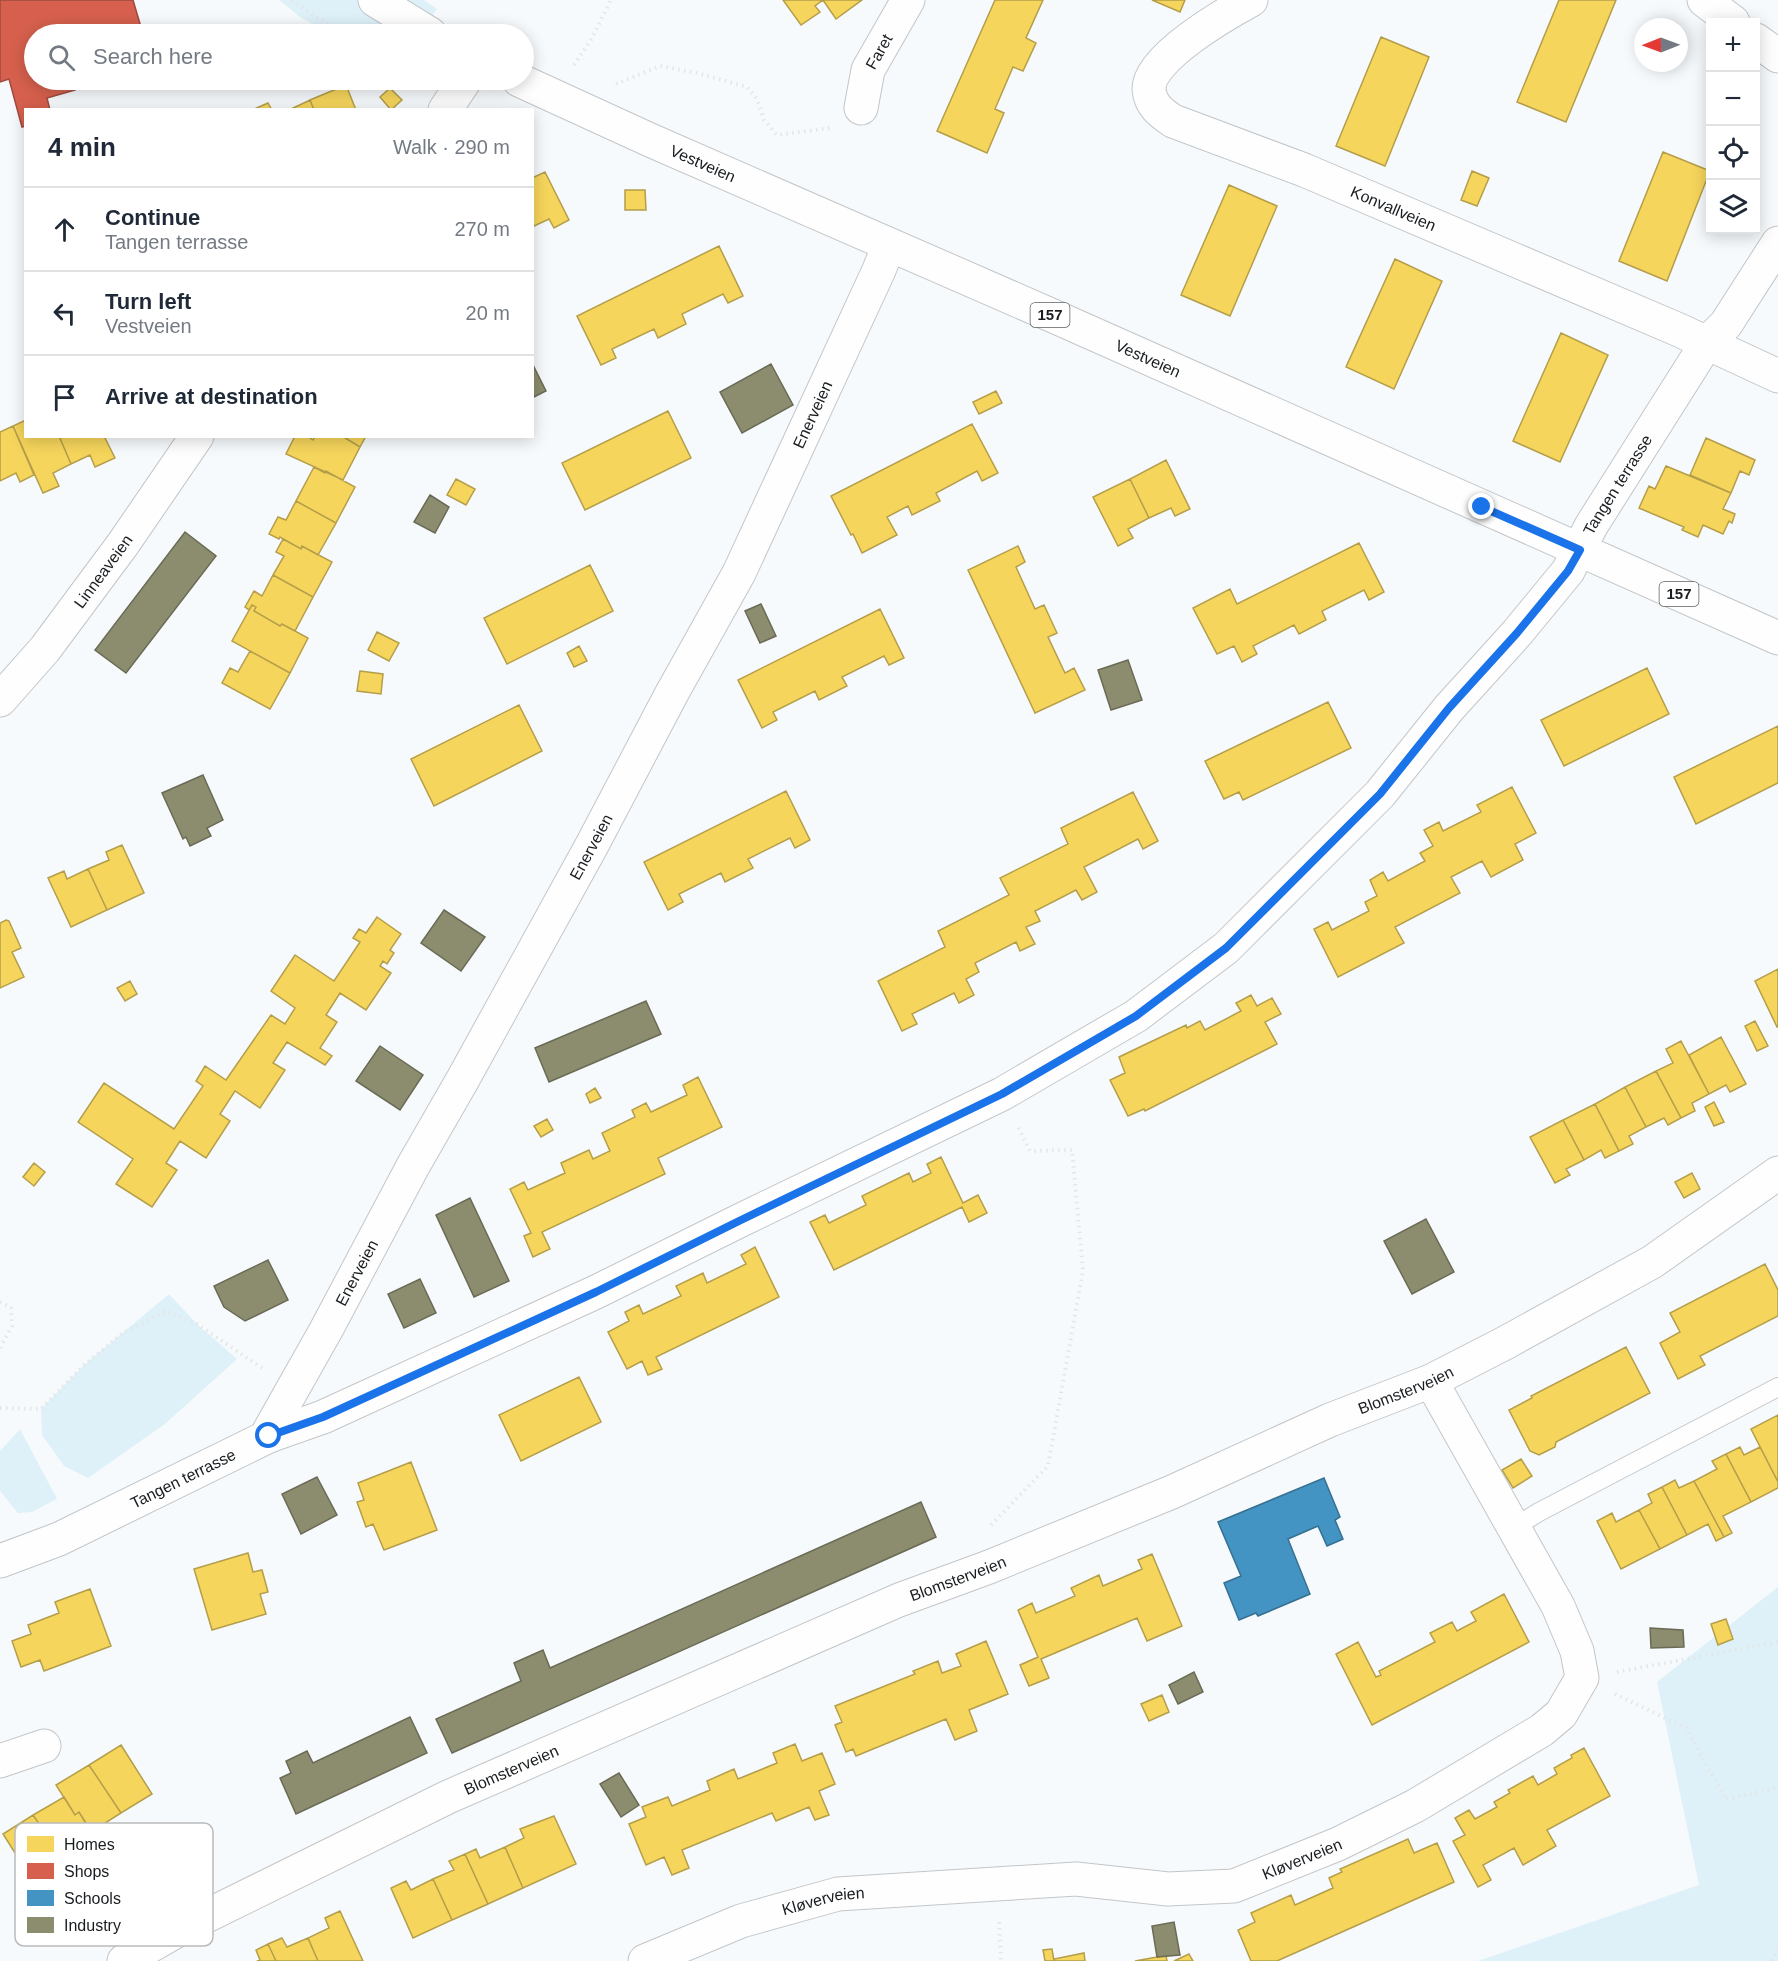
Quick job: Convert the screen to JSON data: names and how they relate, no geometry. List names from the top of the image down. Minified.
{"streets":{"street":["Faret","Vestveien","Konvallveien","157","Enerveien","Tangen terrasse","Linneaveien","Blomsterveien","Kløverveien"]},"crossings":[["Vestveien","Enerveien"],["Vestveien","Tangen terrasse"],["Konvallveien","Tangen terrasse"],["Enerveien","Tangen terrasse"]],"legend":["Homes","Shops","Schools","Industry"],"north":"left","page":{"map_buttons":["+","−"],"search":"Search here","heading":["4 min","Walk · 290 m"],"list":[["Continue","Tangen terrasse","270 m"],["Turn left","Vestveien","20 m"],"Arrive at destination"]}}
